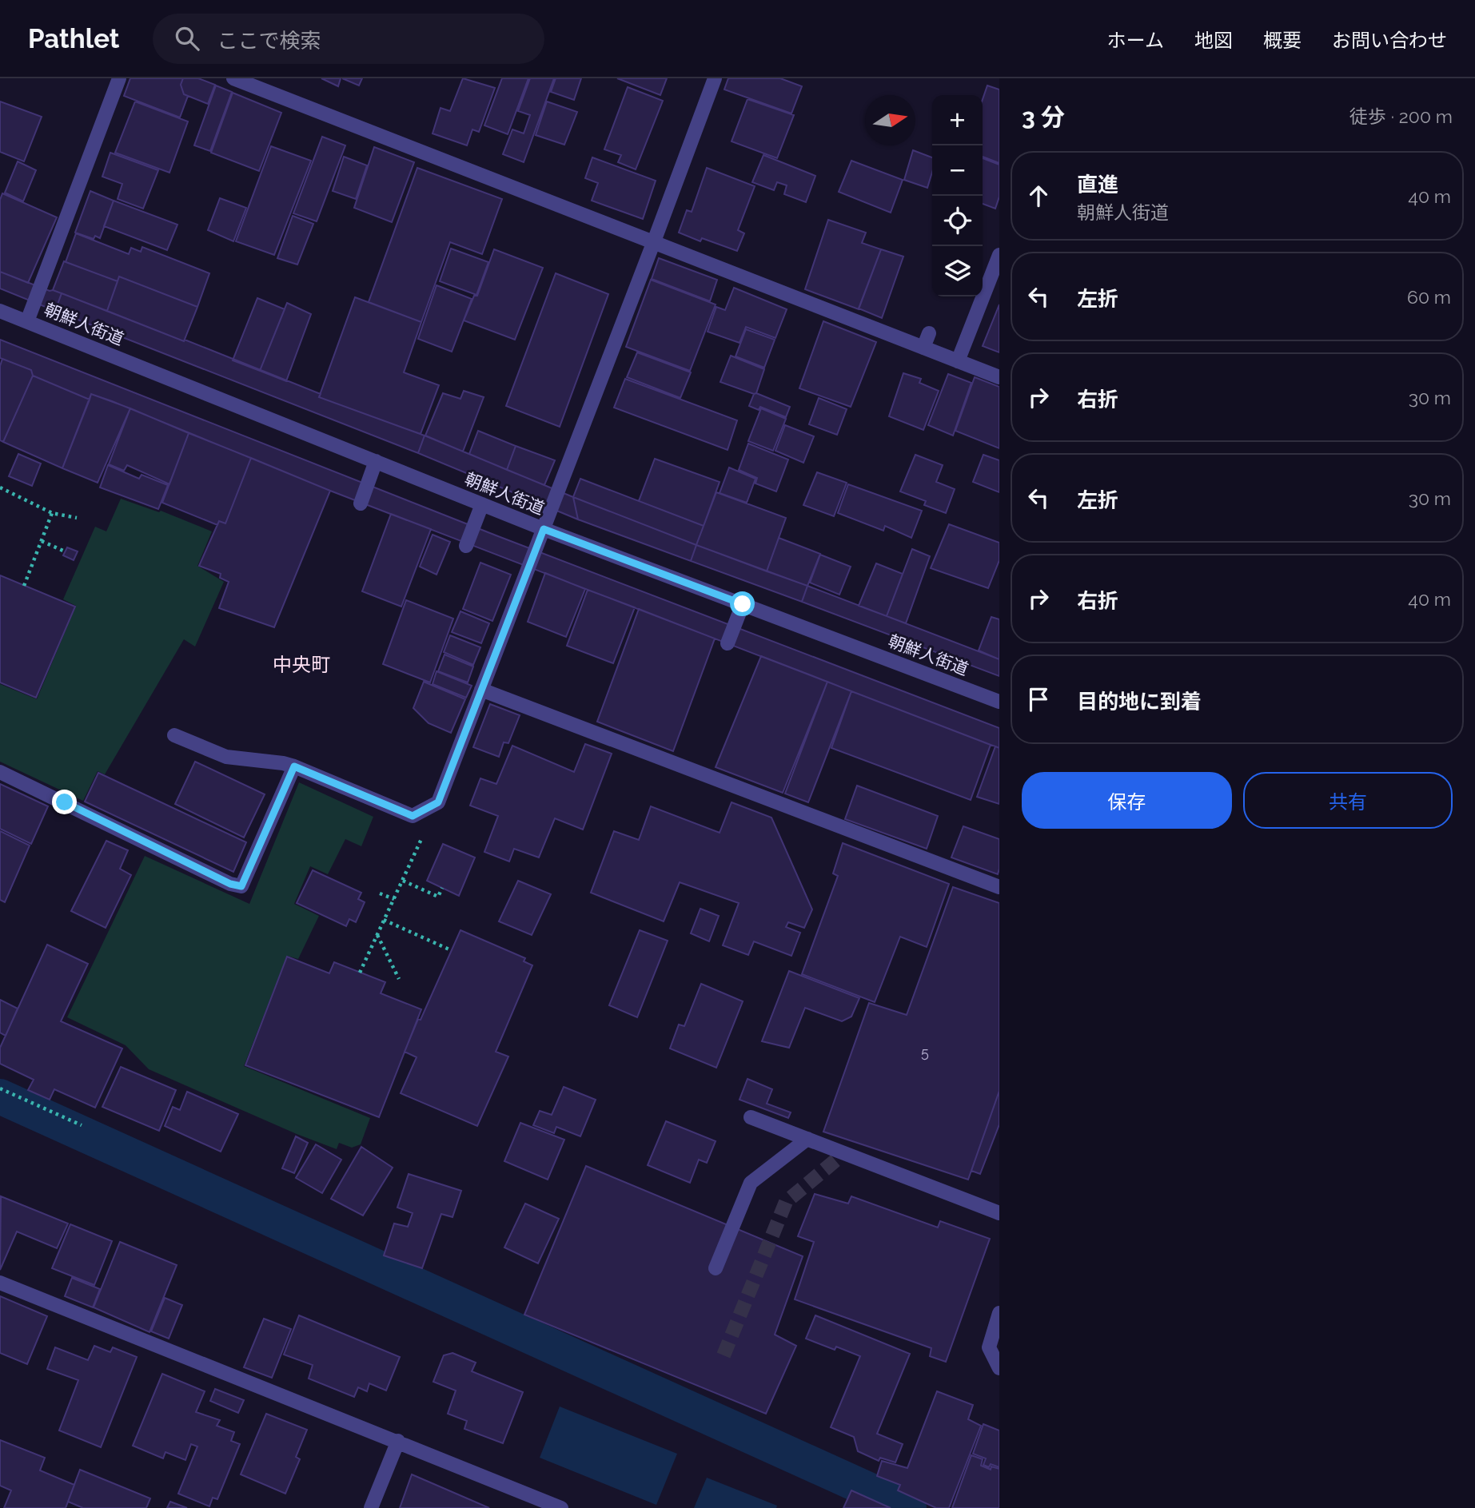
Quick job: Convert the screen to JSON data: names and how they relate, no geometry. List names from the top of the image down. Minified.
{"streets":{"street":["朝鮮人街道"]},"districts":["中央町"],"house_numbers":["5"],"north":"right","page":{"header":"Pathlet","search":"ここで検索","nav":["ホーム","地図","概要","お問い合わせ"],"heading":["3 分","徒歩 · 200 m"],"map_buttons":["+","−"],"list":[["直進","朝鮮人街道","40 m"],["左折","60 m"],["右折","30 m"],["左折","30 m"],["右折","40 m"],"目的地に到着"],"buttons":["保存","共有"]}}
